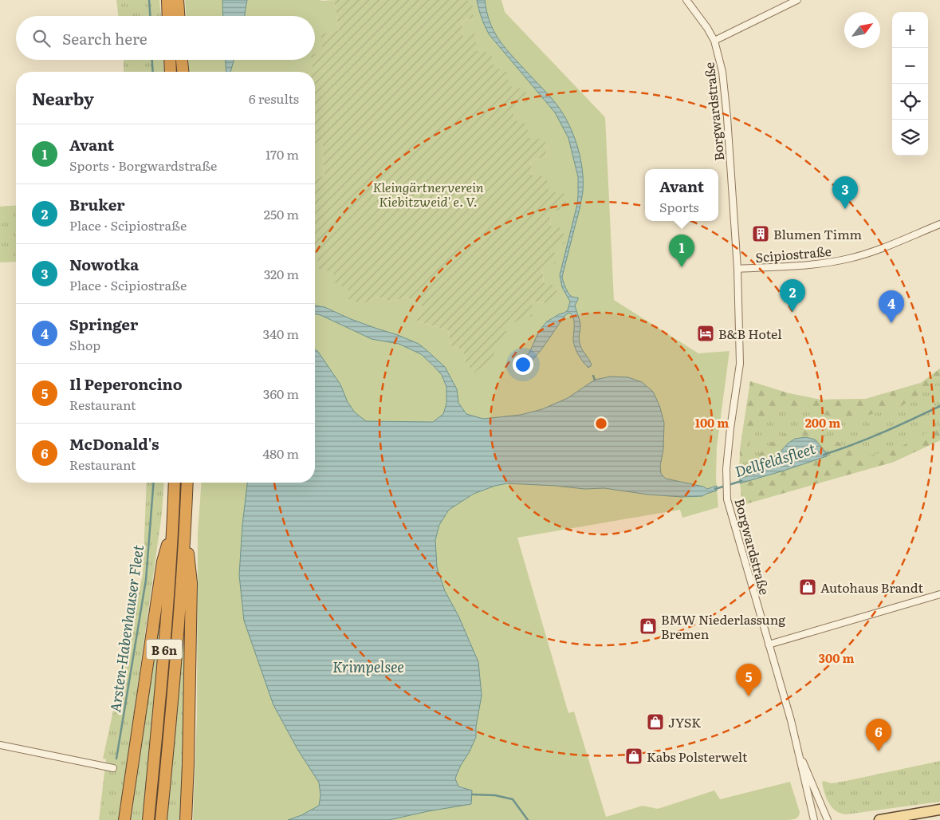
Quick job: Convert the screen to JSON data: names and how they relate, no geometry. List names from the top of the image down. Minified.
{"streets":{"highway":["B 6n"],"street":["Borgwardstraße","Scipiostraße"]},"crossings":[["Borgwardstraße","Scipiostraße"]],"water":["Dellfeldsfleet","Arsten-Habenhauser Fleet","Krimpelsee"],"parks":["Kleingärtnerverein Kiebitzweid' e. V."],"places":{"building":["Blumen Timm"],"hotel":["B&B Hotel"],"shop":["Autohaus Brandt","BMW Niederlassung Bremen","JYSK","Kabs Polsterwelt"]},"north":"top right","page":{"map_buttons":["+","−"],"search":"Search here","heading":["Nearby","6 results"],"list":[{"mark":"1","name":"Avant","note":"Sports · Borgwardstraße","value":"170 m"},{"mark":"2","name":"Bruker","note":"Place · Scipiostraße","value":"250 m"},{"mark":"3","name":"Nowotka","note":"Place · Scipiostraße","value":"320 m"},{"mark":"4","name":"Springer","note":"Shop","value":"340 m"},{"mark":"5","name":"Il Peperoncino","note":"Restaurant","value":"360 m"},{"mark":"6","name":"McDonald's","note":"Restaurant","value":"480 m"}],"popup":["Avant","Sports"],"pins":["3","1","2","4","5","6"]},"rings":["100 m","200 m","300 m"]}
